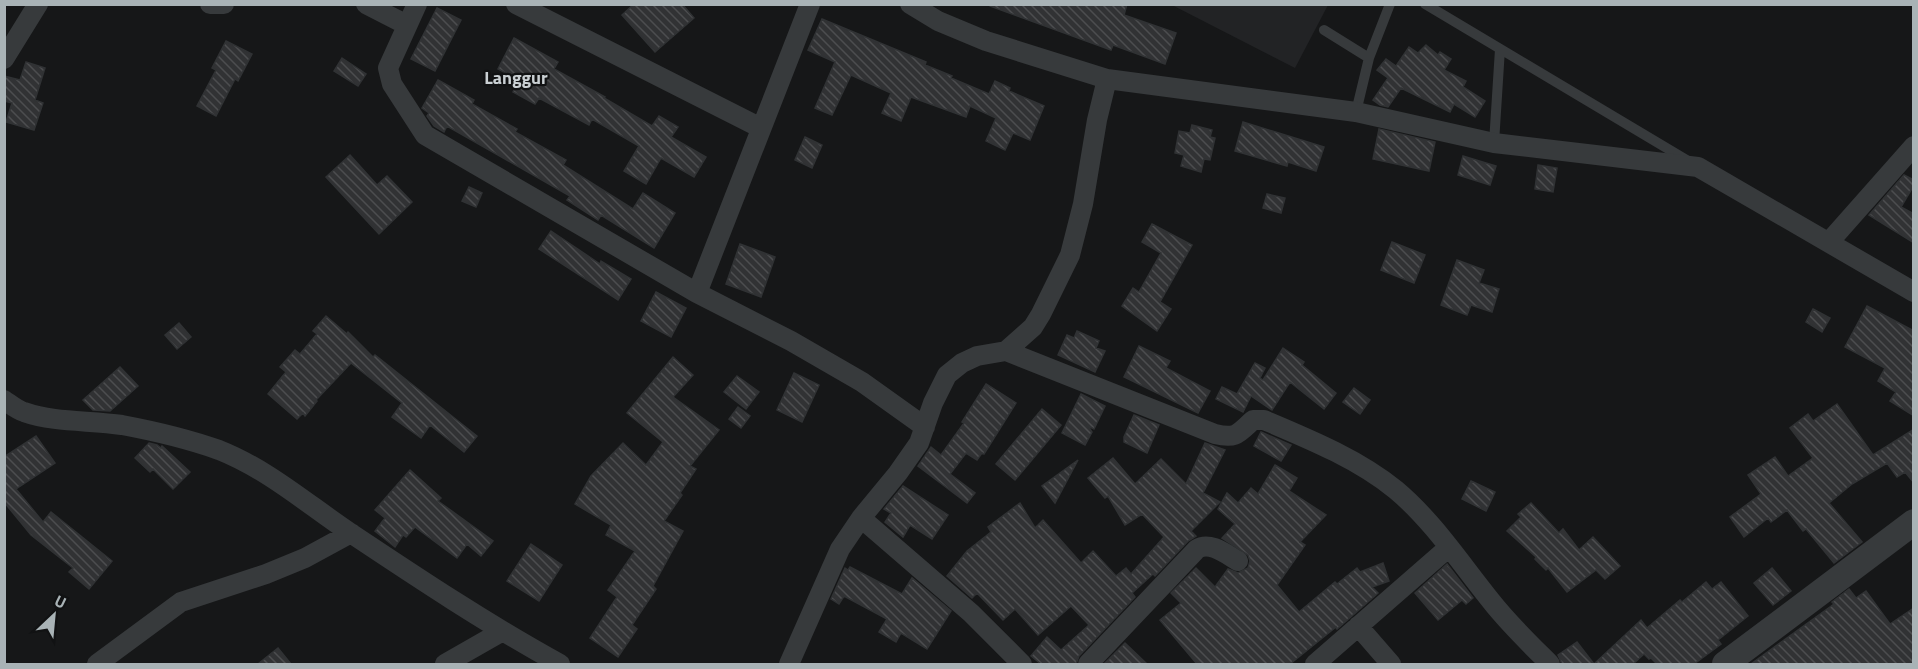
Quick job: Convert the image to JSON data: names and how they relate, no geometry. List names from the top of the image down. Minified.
{"districts":["Langgur"],"north":"top right"}
